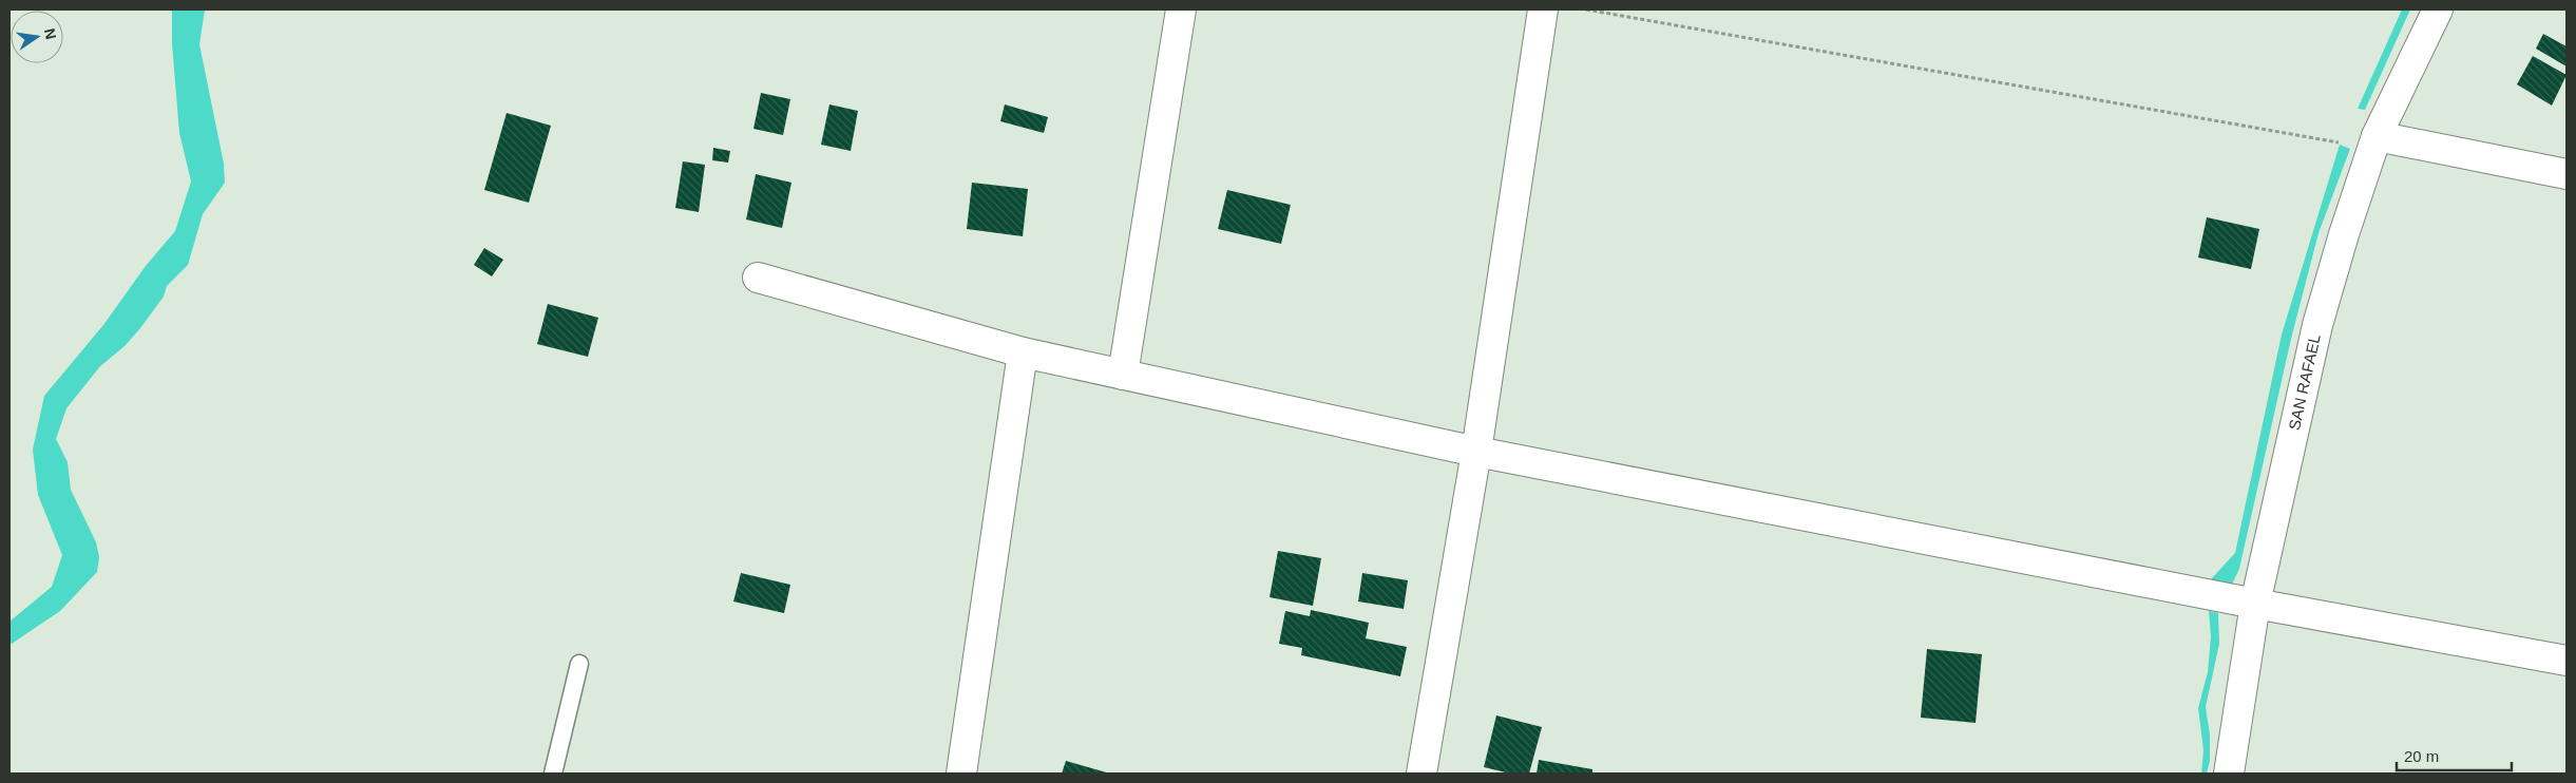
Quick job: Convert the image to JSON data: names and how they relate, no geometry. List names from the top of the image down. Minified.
{"streets":{"street":["SAN RAFAEL"]},"scale_bar":"20 m","north":"right"}
